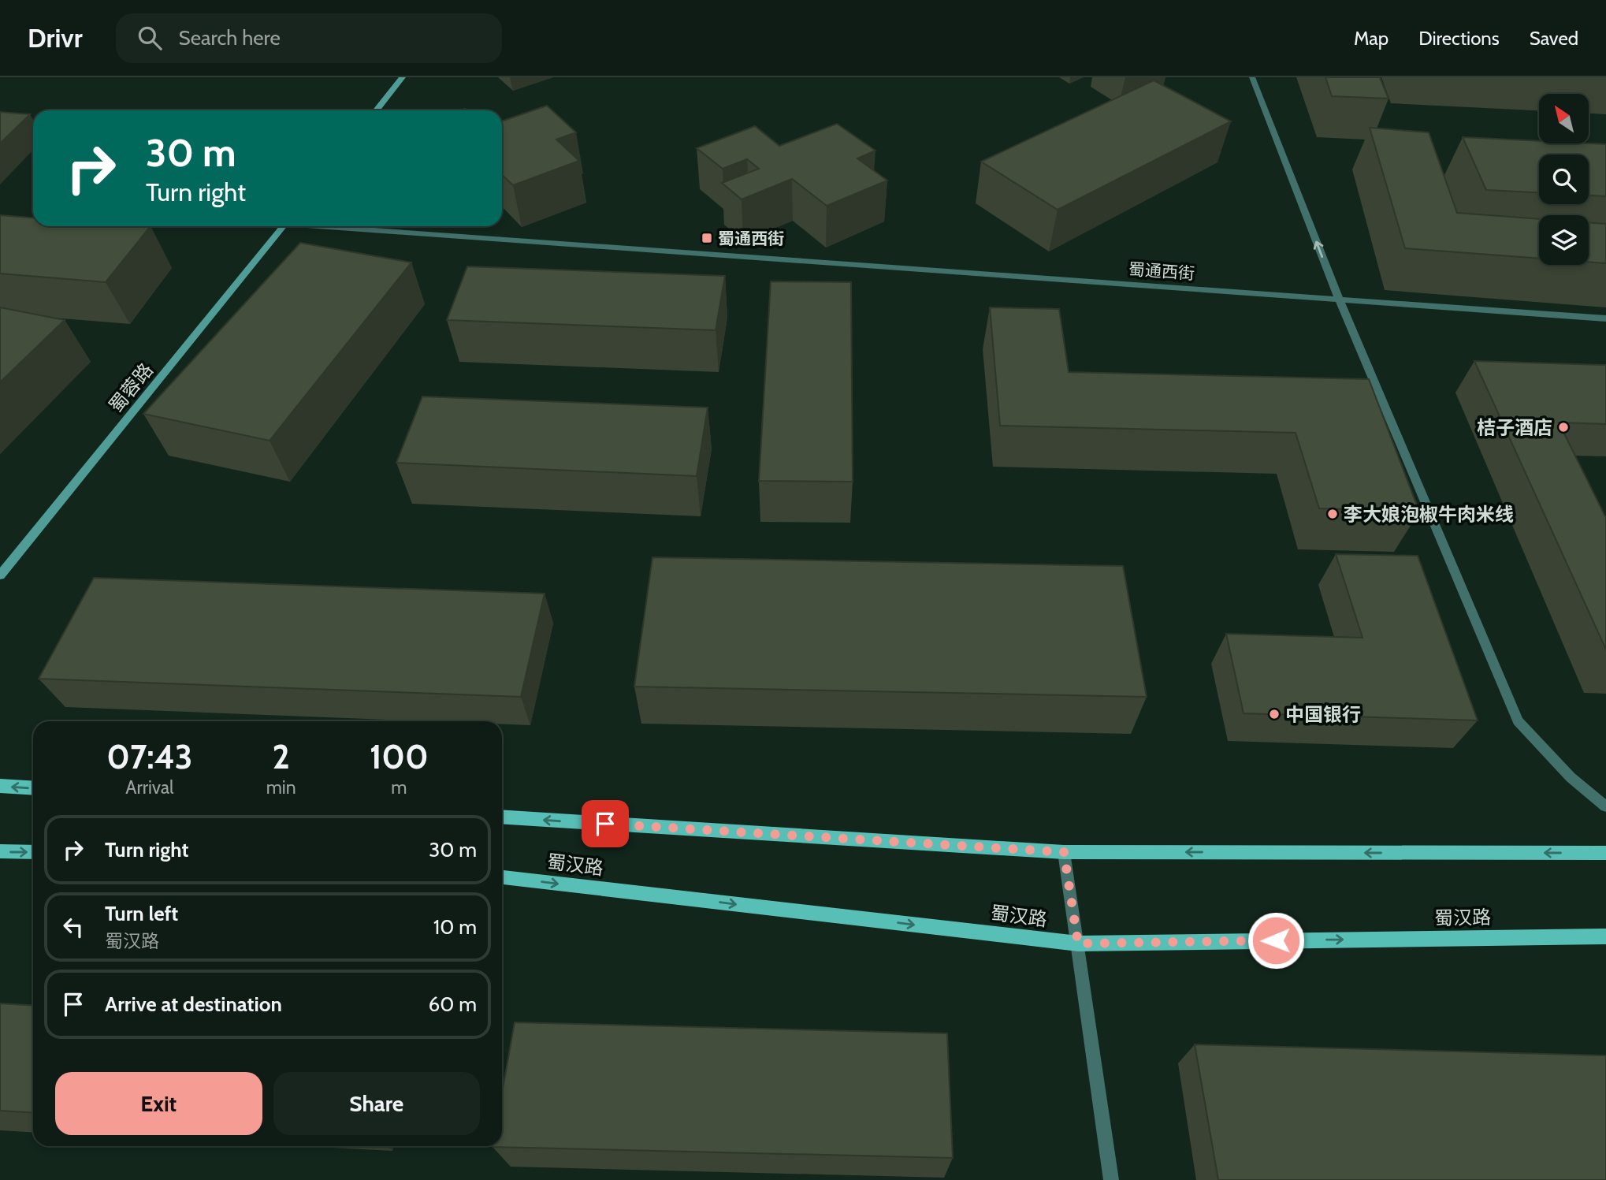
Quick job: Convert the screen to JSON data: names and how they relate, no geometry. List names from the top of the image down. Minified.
{"streets":{"main road":["蜀汉路"],"street":["蜀通西街","蜀蓉路"]},"places":{"transit":["蜀通西街"],"other":["桔子酒店","李大娘泡椒牛肉米线","中国银行"]},"north":"top left","page":{"header":"Drivr","search":"Search here","nav":["Map","Directions","Saved"],"turn":["30 m","Turn right"],"eta":["07:43","Arrival","2","min","100","m"],"list":[{"name":"Turn right","value":"30 m"},{"name":"Turn left","note":"蜀汉路","value":"10 m"},{"name":"Arrive at destination","value":"60 m"}],"buttons":["Exit","Share"]}}
